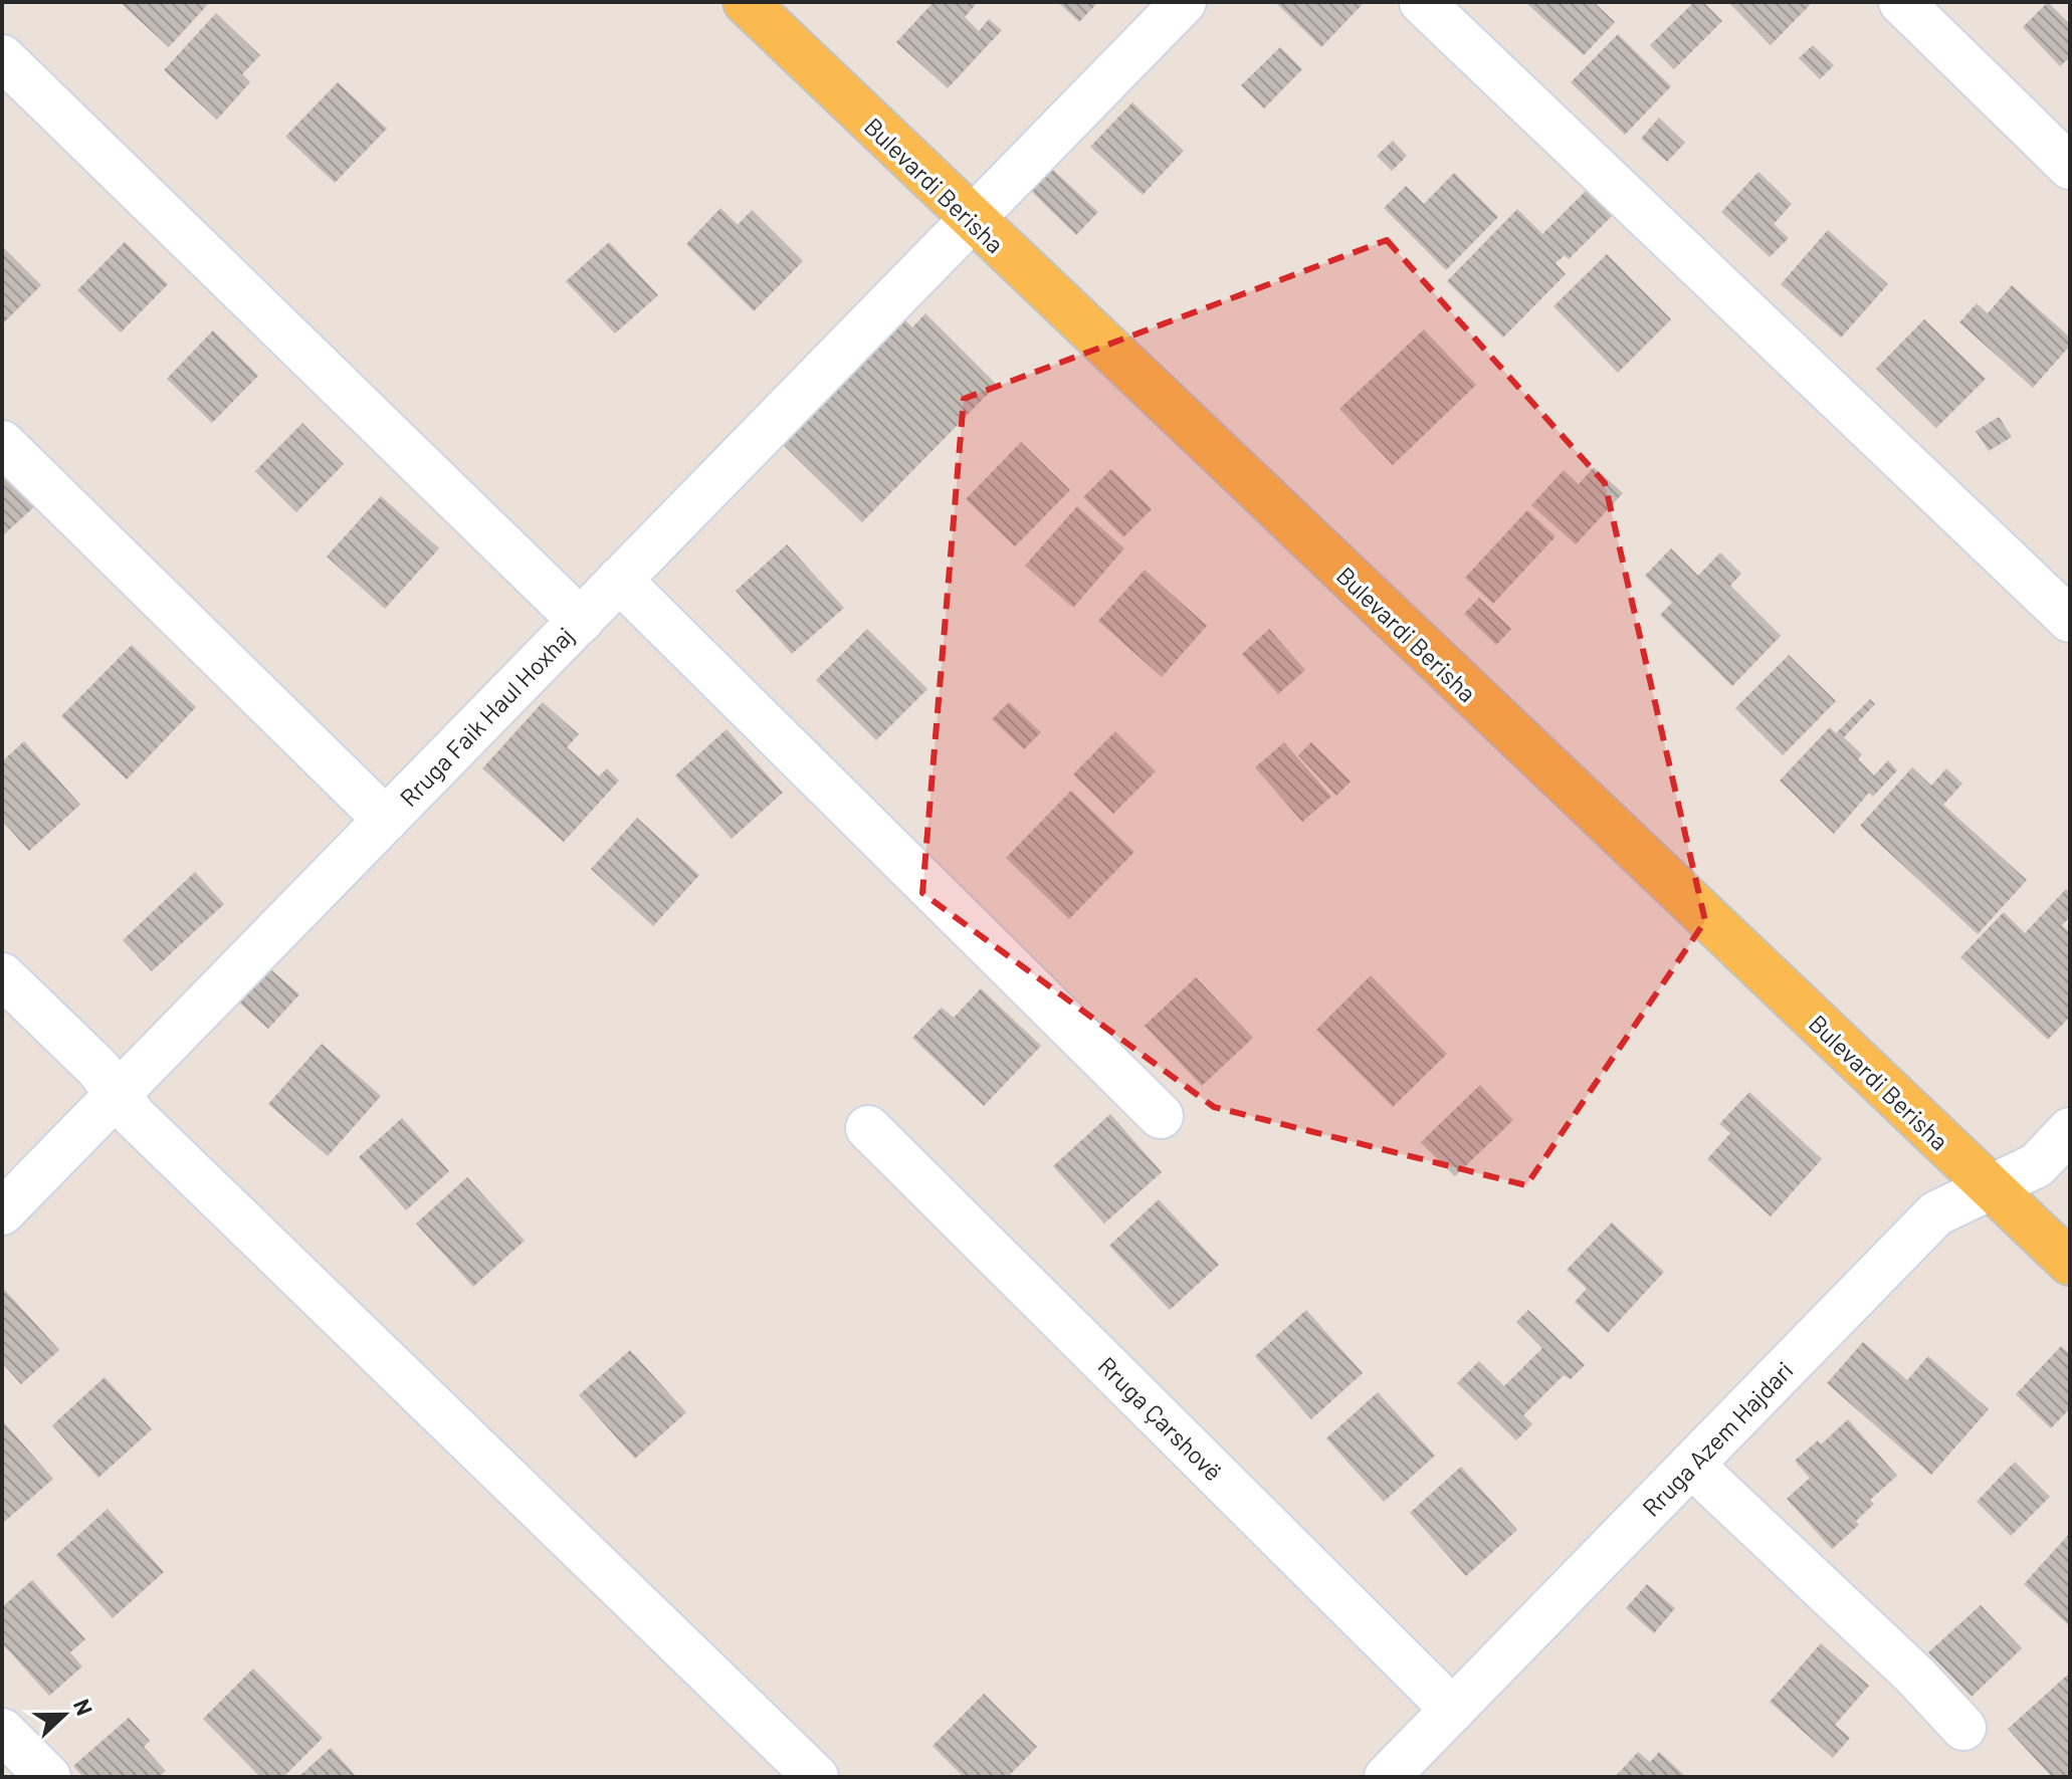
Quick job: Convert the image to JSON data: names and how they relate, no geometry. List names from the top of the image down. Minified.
{"streets":{"main road":["Bulevardi Berisha"],"street":["Rruga Faik Haul Hoxhaj","Rruga Çarshovë","Rruga Azem Hajdari"]},"crossings":[["Bulevardi Berisha","Rruga Faik Haul Hoxhaj"],["Bulevardi Berisha","Rruga Azem Hajdari"],["Rruga Çarshovë","Rruga Azem Hajdari"]],"north":"right"}
